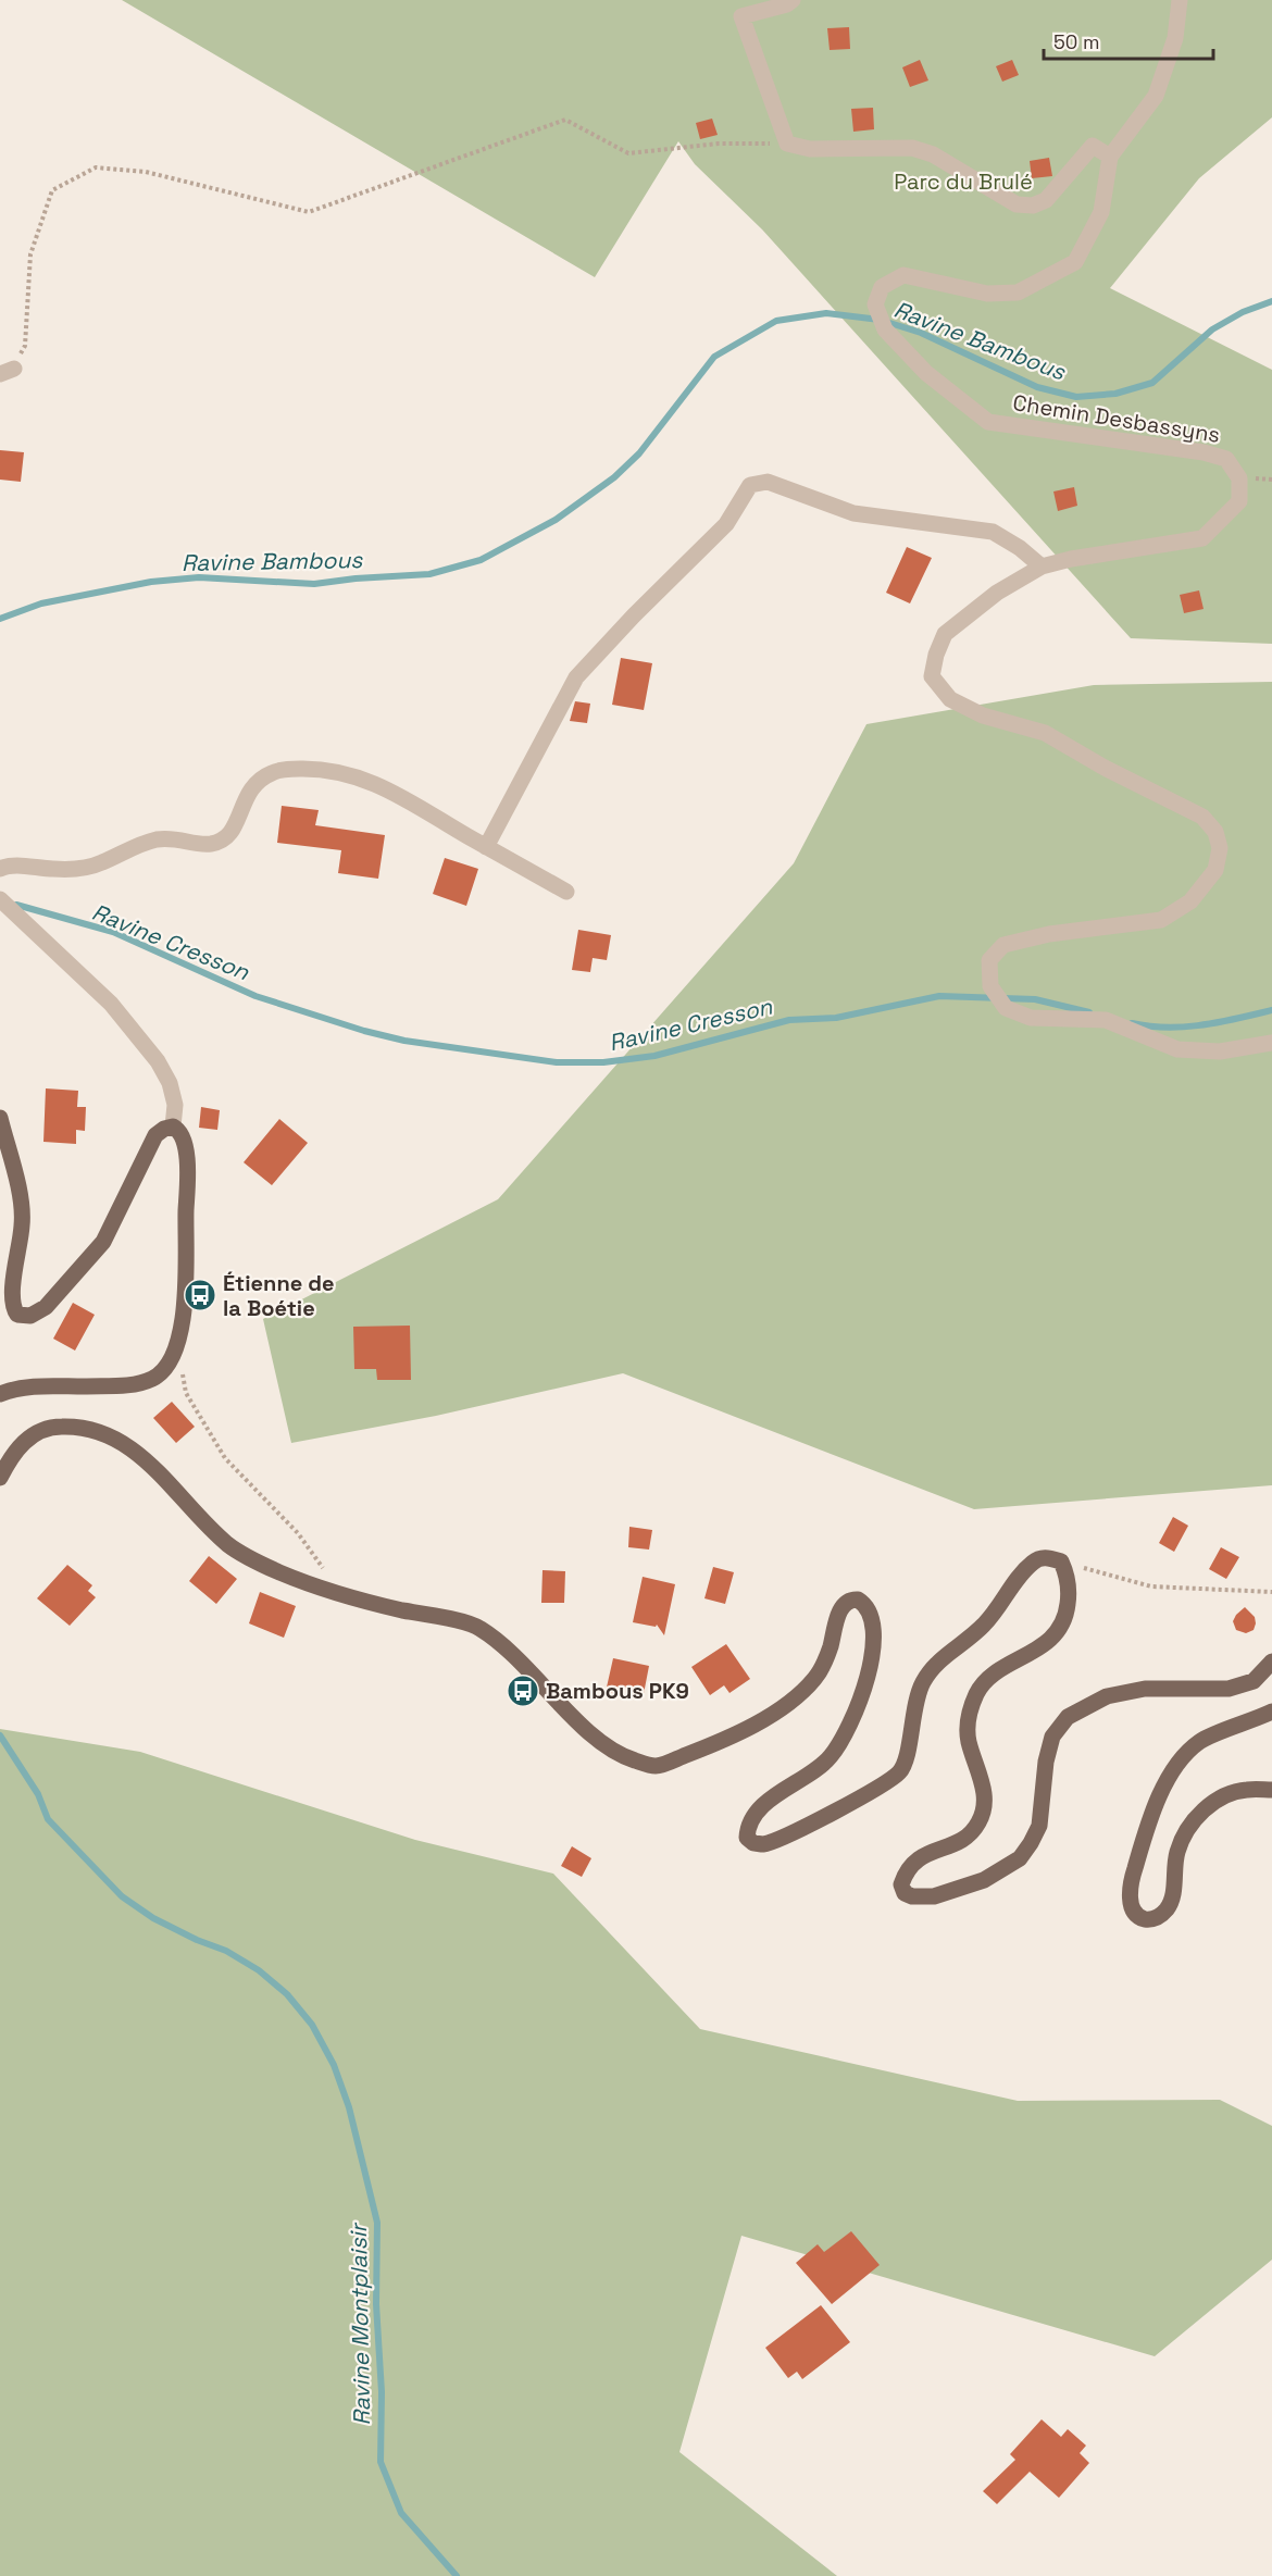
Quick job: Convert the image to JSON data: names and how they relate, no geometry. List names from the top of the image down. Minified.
{"streets":{"street":["Chemin Desbassyns"]},"water":["Ravine Bambous","Ravine Cresson","Ravine Montplaisir"],"parks":["Parc du Brulé"],"places":{"bus stop":["Étienne de la Boétie","Bambous PK9"]},"scale_bar":"50 m"}
